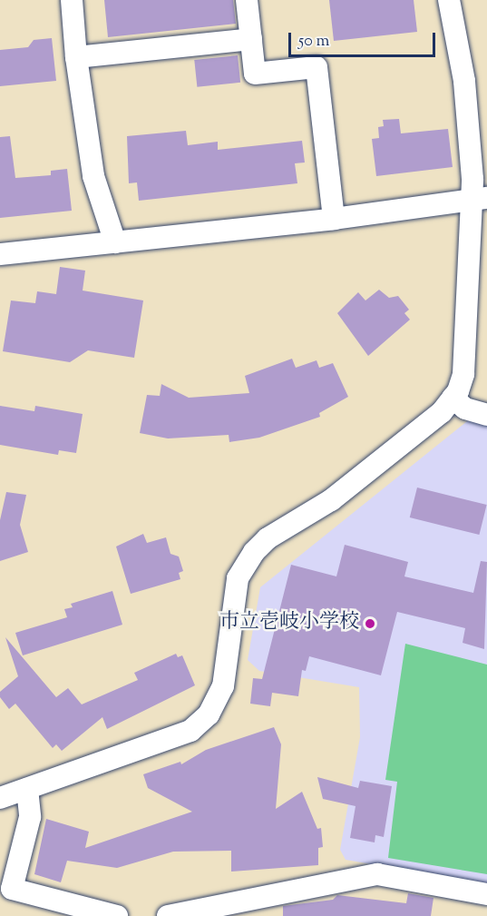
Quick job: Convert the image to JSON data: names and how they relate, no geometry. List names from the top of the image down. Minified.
{"places":["市立壱岐小学校"],"scale_bar":"50 m"}
